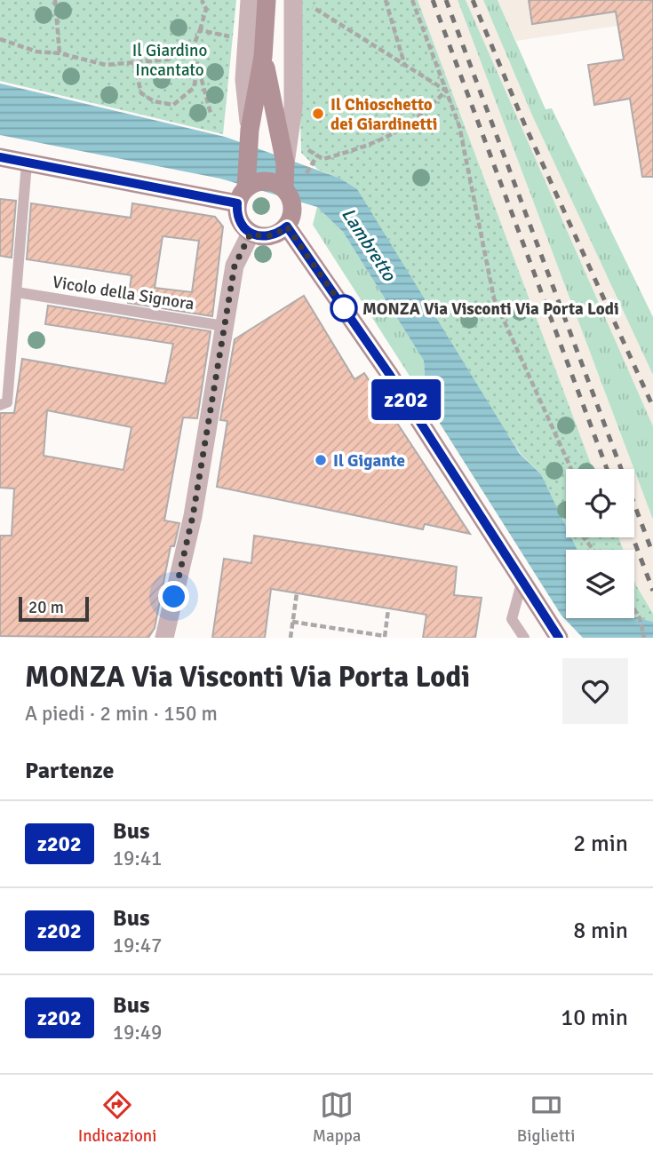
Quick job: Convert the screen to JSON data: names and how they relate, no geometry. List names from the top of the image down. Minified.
{"streets":{"lane":["Vicolo della Signora"]},"water":["Lambretto"],"parks":["Il Giardino Incantato"],"places":["Il Chioschetto dei Giardinetti","MONZA Via Visconti Via Porta Lodi","Il Gigante"],"lines":["bus line z202"],"scale_bar":"20 m","page":{"on_map":"z202","scale":"20 m","heading":[["MONZA Via Visconti Via Porta Lodi","A piedi · 2 min · 150 m"],"Partenze"],"list":[{"mark":"z202","name":"Bus","note":"19:41","value":"2 min"},{"mark":"z202","name":"Bus","note":"19:47","value":"8 min"},{"mark":"z202","name":"Bus","note":"19:49","value":"10 min"}],"tabs":["Indicazioni","Mappa","Biglietti"]}}
